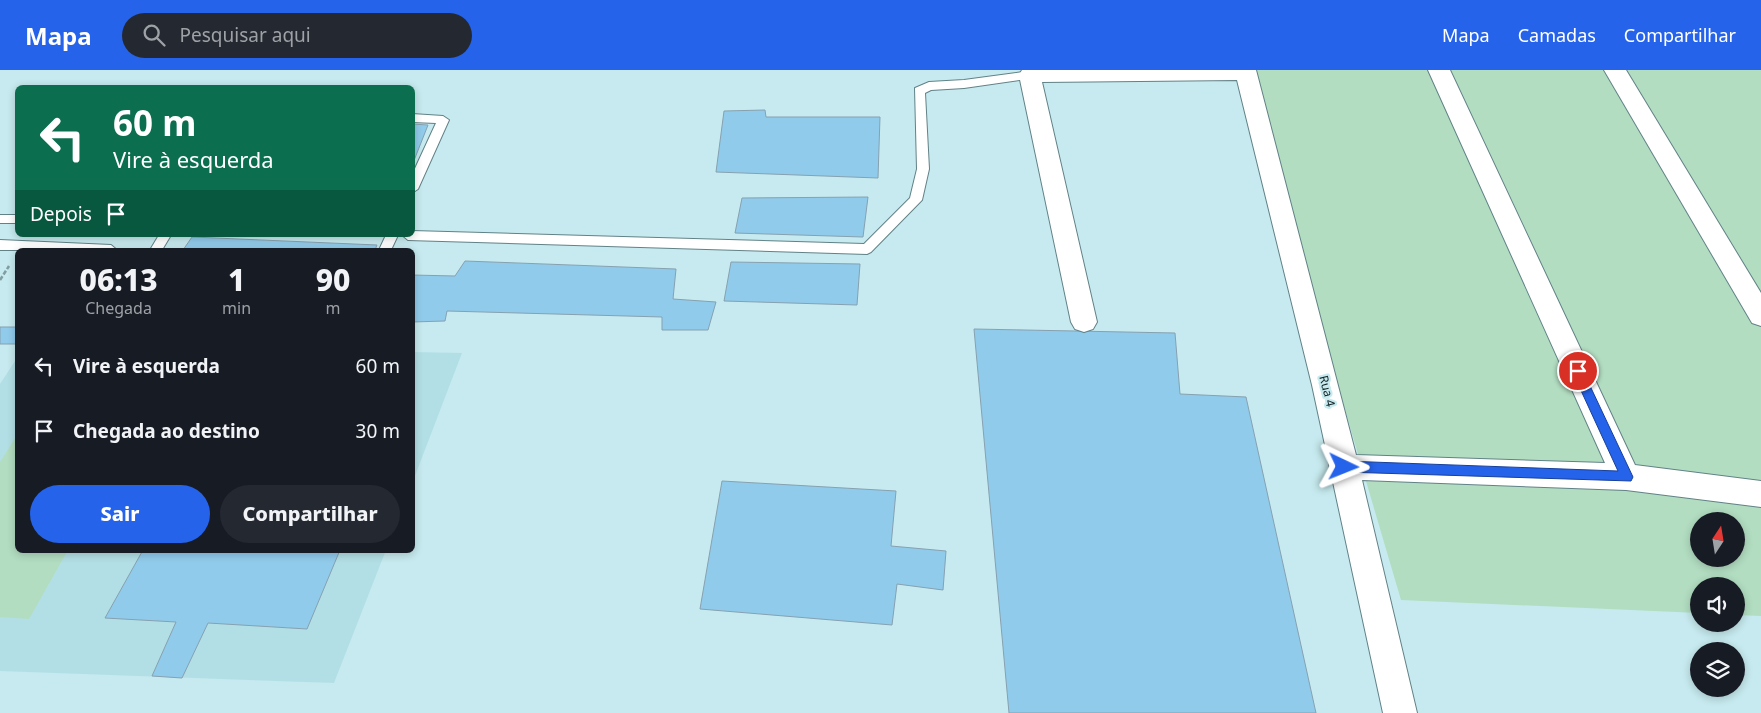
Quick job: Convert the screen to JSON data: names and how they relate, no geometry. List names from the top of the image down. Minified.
{"streets":{"street":["Rua 4"]},"north":"top","page":{"header":"Mapa","search":"Pesquisar aqui","nav":["Mapa","Camadas","Compartilhar"],"turn":["60 m","Vire à esquerda"],"then":"Depois","eta":["06:13","Chegada","1","min","90","m"],"list":[{"name":"Vire à esquerda","value":"60 m"},{"name":"Chegada ao destino","value":"30 m"}],"buttons":["Sair","Compartilhar"]}}
